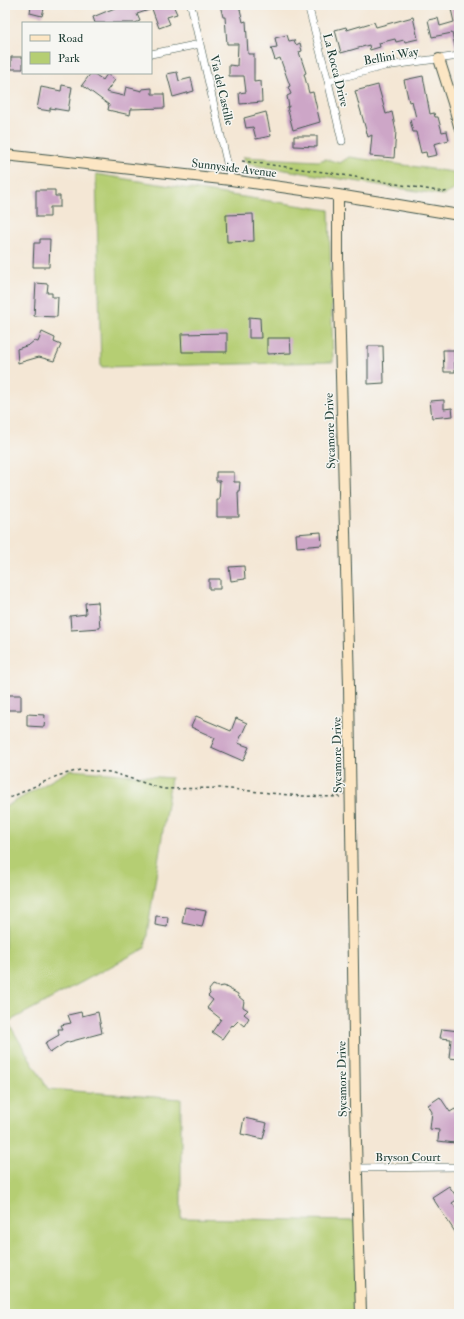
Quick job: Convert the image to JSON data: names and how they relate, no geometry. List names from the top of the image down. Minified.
{"streets":{"street":["Bellini Way","La Rocca Drive","Via del Castille","Sunnyside Avenue","Sycamore Drive","Bryson Court"]},"crossings":[["Bellini Way","La Rocca Drive"],["Via del Castille","Sunnyside Avenue"],["Sunnyside Avenue","Sycamore Drive"],["Sycamore Drive","Bryson Court"]],"legend":["Road","Park"]}
